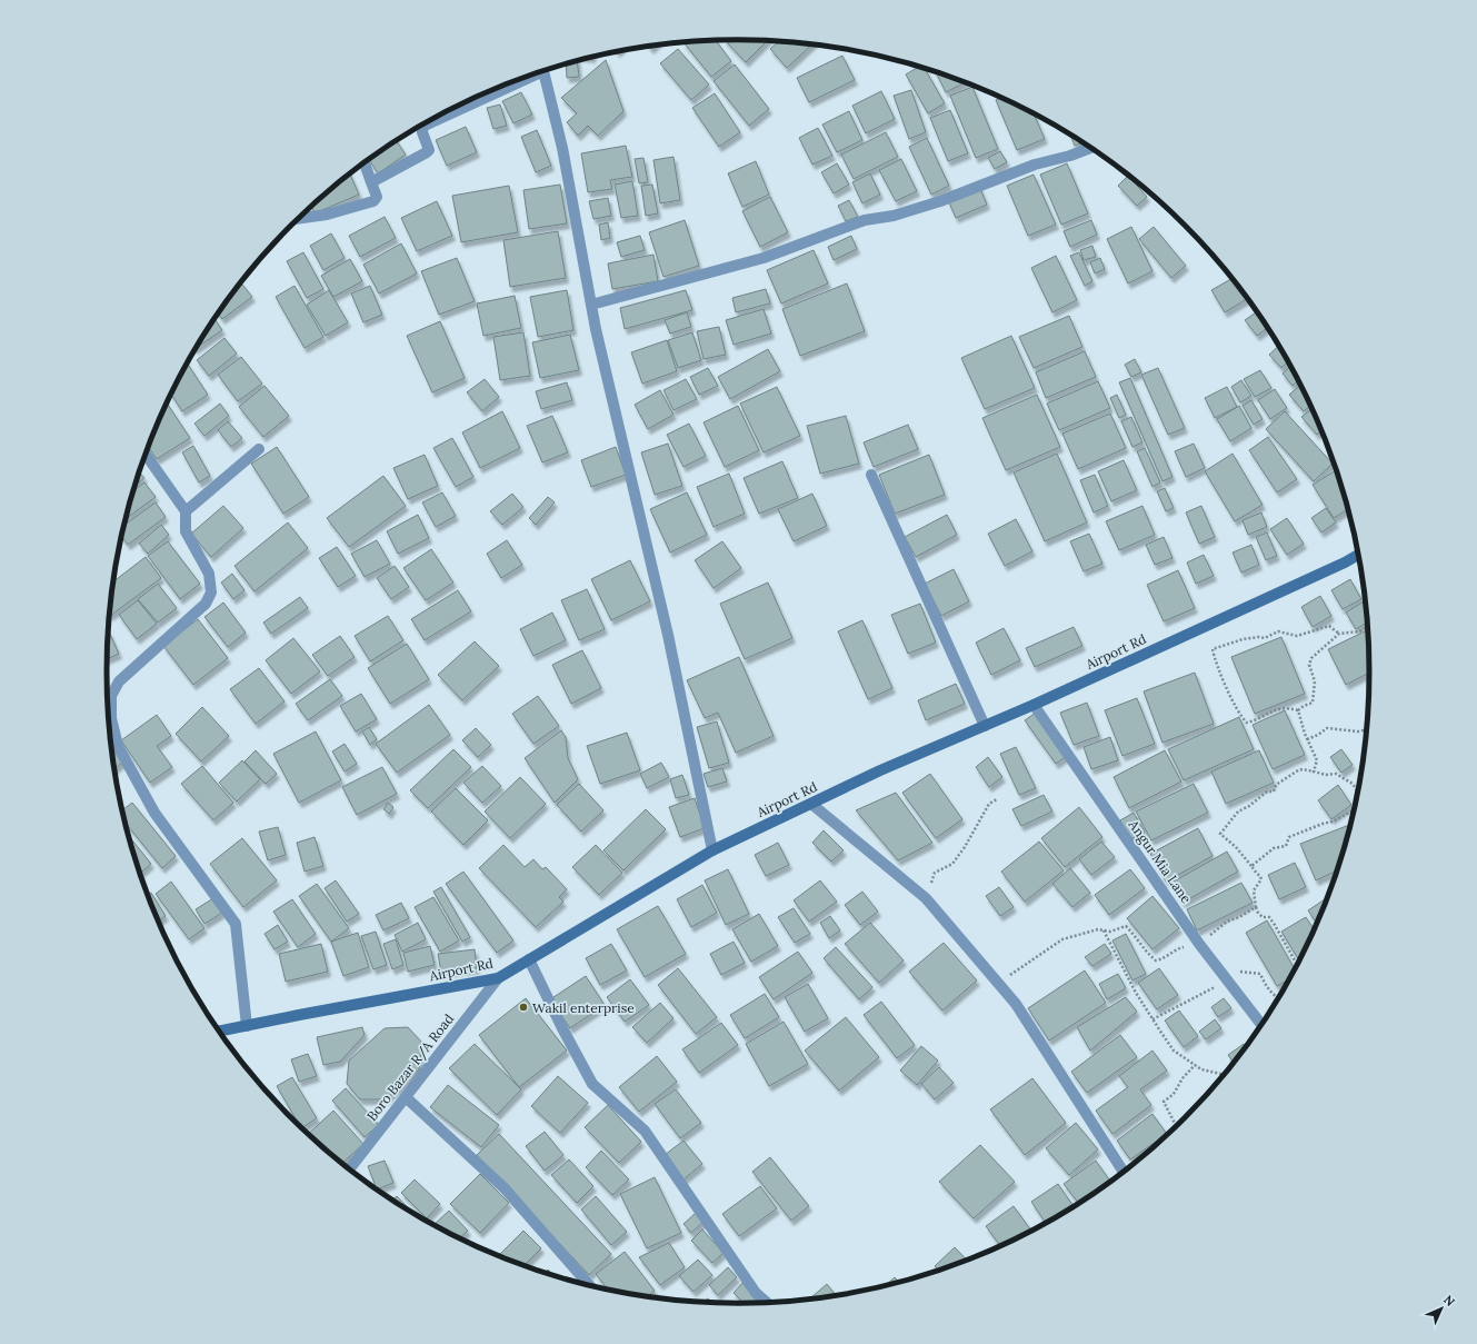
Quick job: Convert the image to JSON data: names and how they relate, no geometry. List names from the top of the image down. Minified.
{"streets":{"main road":["Airport Rd"],"street":["Angur Mia Lane","Boro Bazar R/A Road"]},"crossings":[["Airport Rd","Angur Mia Lane"],["Airport Rd","Boro Bazar R/A Road"]],"places":["Wakil enterprise"],"north":"top right"}
